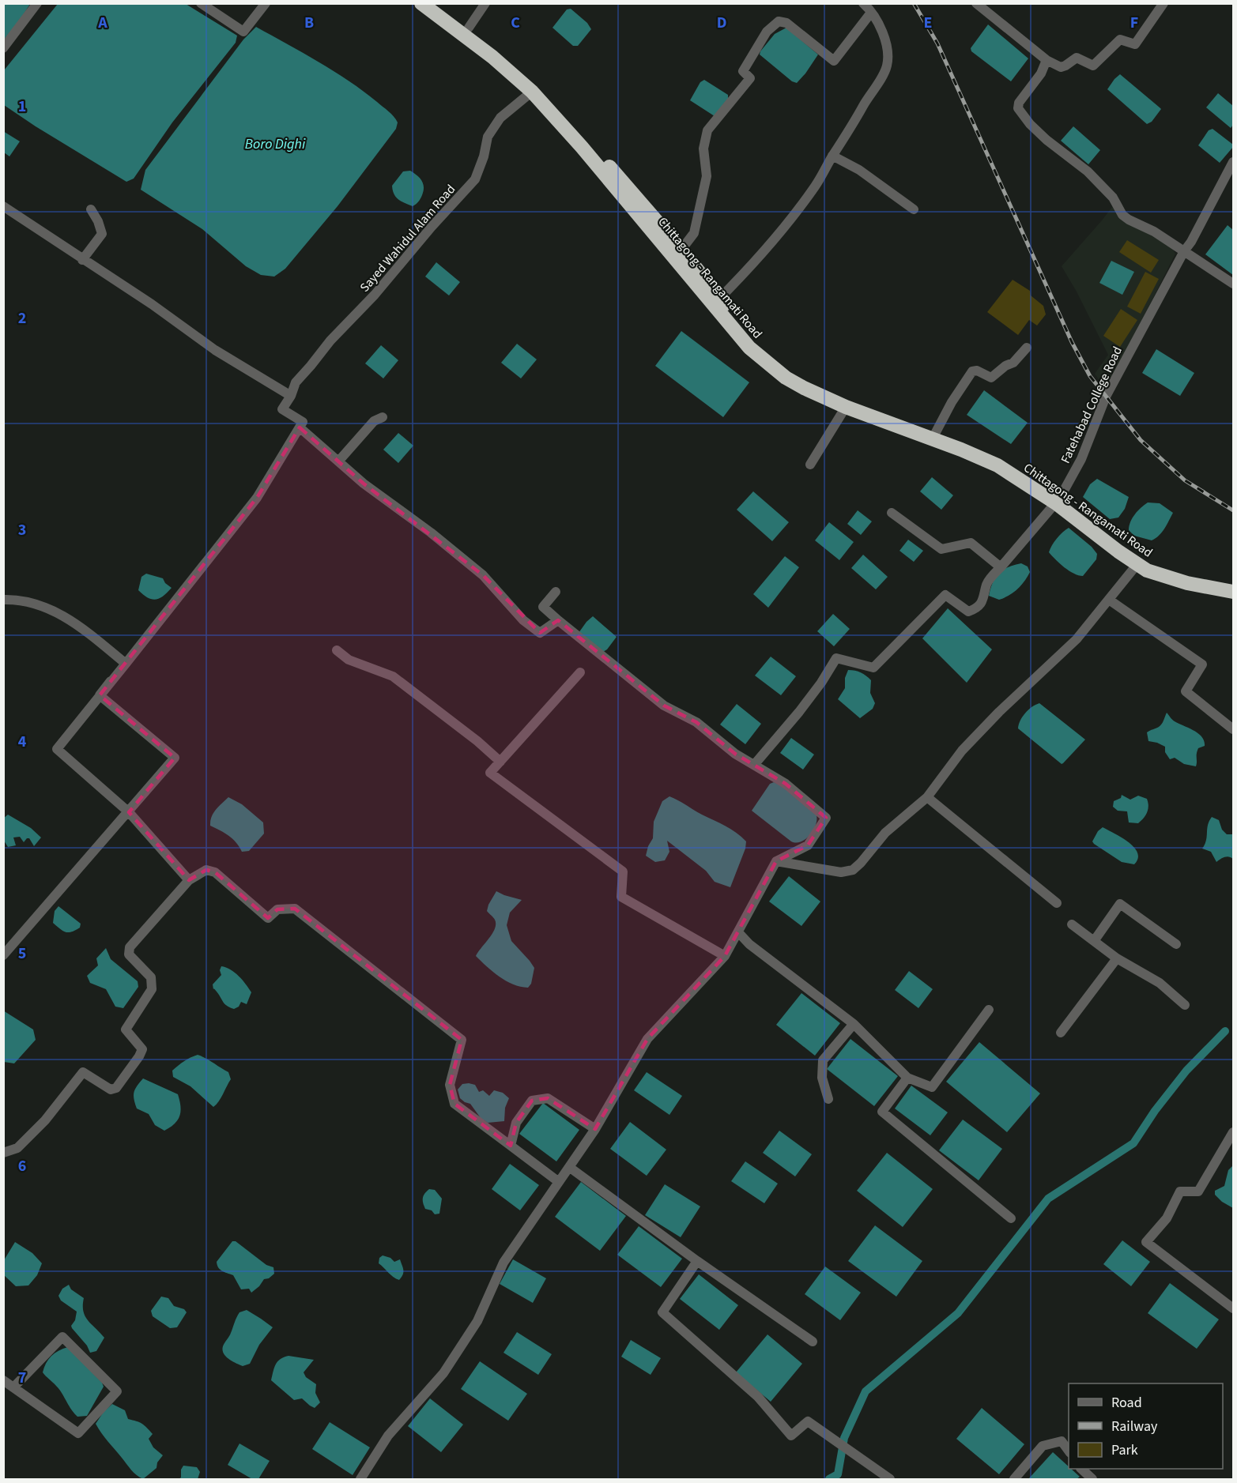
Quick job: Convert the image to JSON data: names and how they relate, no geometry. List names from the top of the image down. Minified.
{"streets":{"highway":["Chittagong - Rangamati Road"],"street":["Sayed Wahidul Alam Road","Fatehabad College Road"]},"crossings":[["Sayed Wahidul Alam Road","Chittagong - Rangamati Road"],["Chittagong - Rangamati Road","Fatehabad College Road"]],"water":["Boro Dighi"],"legend":["Road","Railway","Park"],"grid":{"columns":["A","B","C","D","E","F"],"rows":["1","2","3","4","5","6","7"]}}
